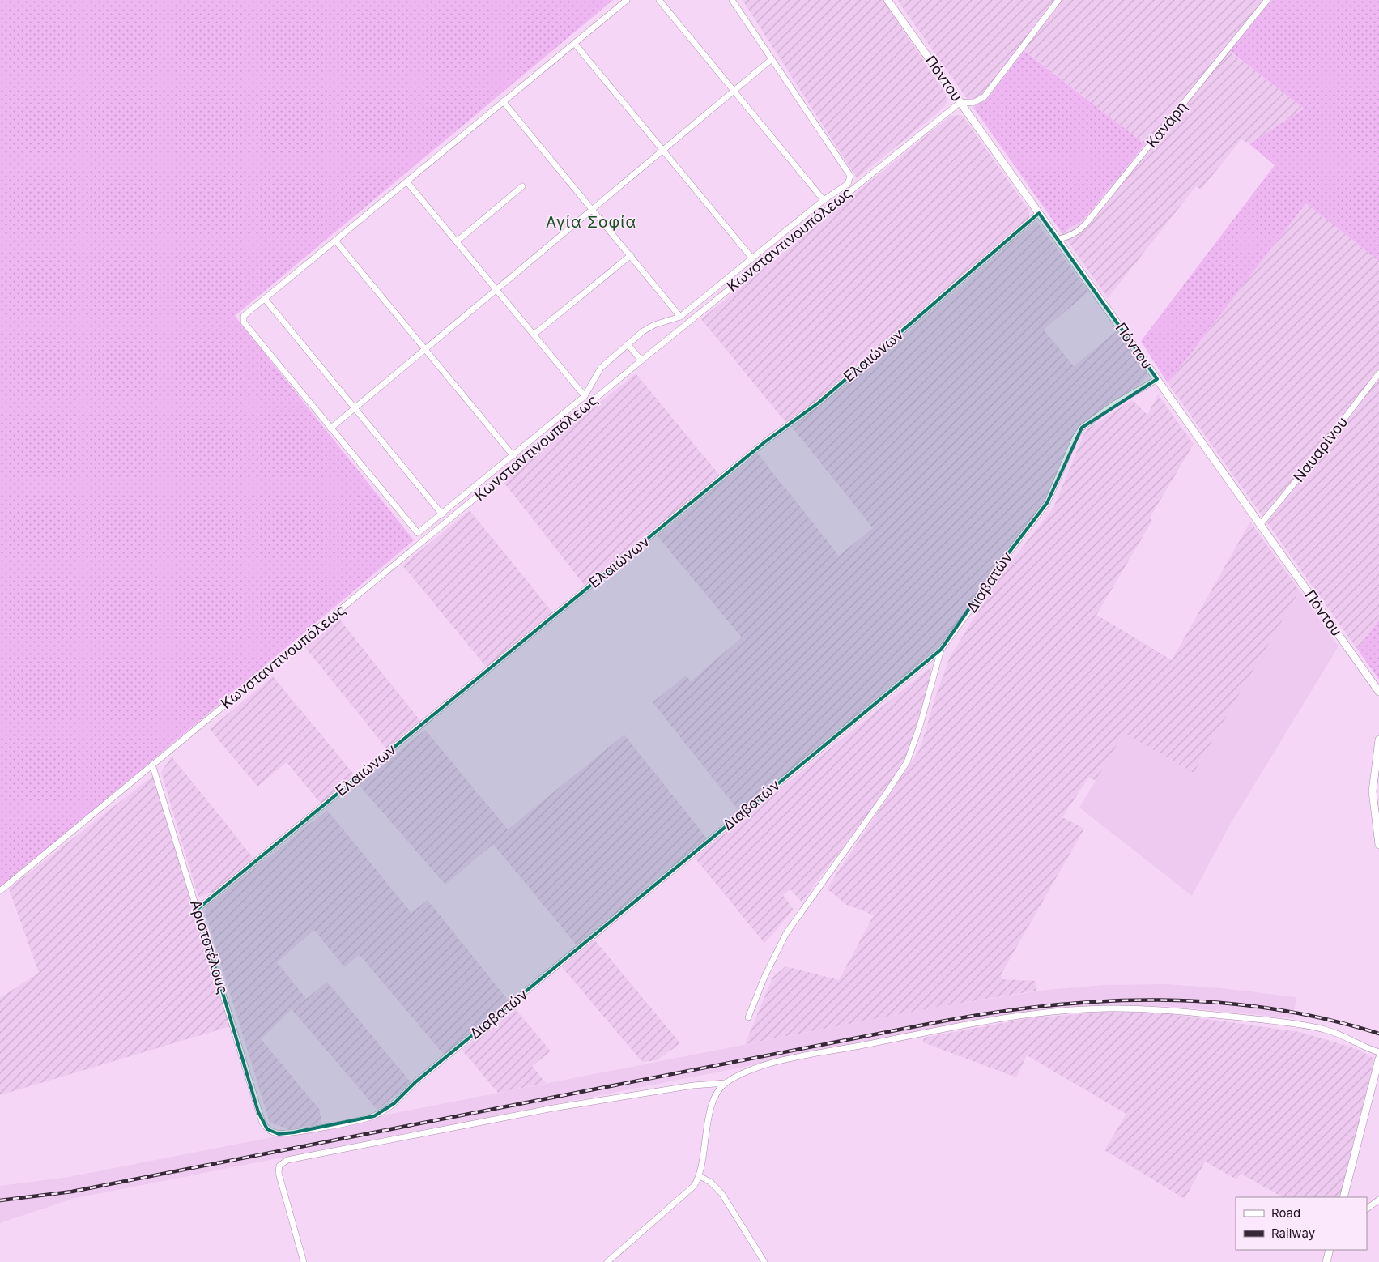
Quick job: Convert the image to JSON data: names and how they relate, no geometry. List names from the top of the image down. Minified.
{"streets":{"street":["Πόντου","Κανάρη","Κωνσταντινουπόλεως","Ελαιώνων","Ναυαρίνου","Διαβατών","Αριστοτέλους"]},"crossings":[["Πόντου","Κανάρη"],["Πόντου","Κωνσταντινουπόλεως"],["Πόντου","Ελαιώνων"],["Πόντου","Ναυαρίνου"],["Πόντου","Διαβατών"],["Κωνσταντινουπόλεως","Αριστοτέλους"],["Ελαιώνων","Αριστοτέλους"],["Διαβατών","Αριστοτέλους"]],"districts":["Αγία Σοφία"],"legend":["Road","Railway"]}
